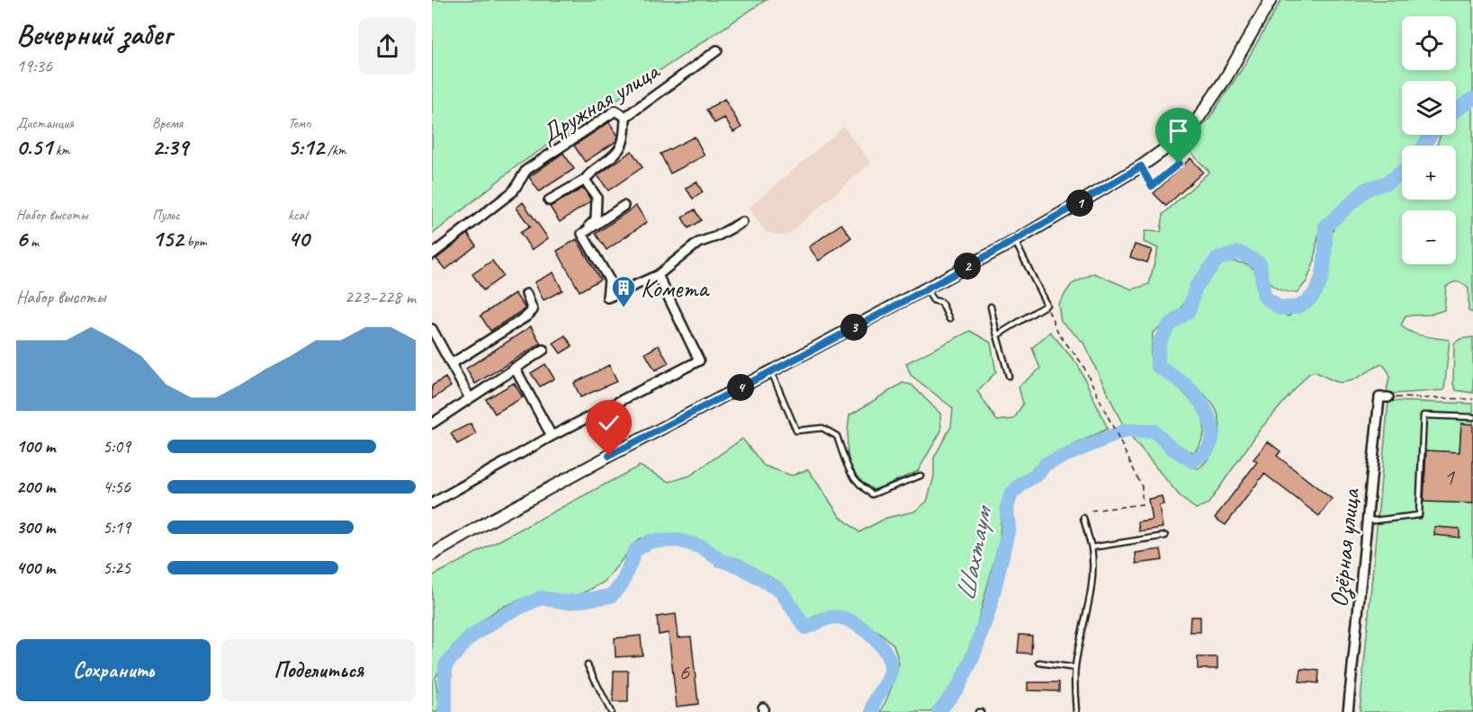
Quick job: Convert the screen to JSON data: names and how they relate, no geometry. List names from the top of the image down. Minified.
{"streets":{"street":["Дружная улица","Озёрная улица"]},"water":["Шахтаум"],"places":{"building":["Комета"]},"house_numbers":["1","6"],"page":{"heading":["Вечерний забег","19:36"],"map_buttons":["+","−"],"stats":[["Дистанция","0.51 km"],["Время","2:39"],["Темп","5:12 /km"],["Набор высоты","6 m"],["Пульс","152 bpm"],["kcal","40"]],"pins":["1","2","3","4"],"chart":["Набор высоты","223–228 m"],"list":[{"name":"100 m","note":"5:09"},{"name":"200 m","note":"4:56"},{"name":"300 m","note":"5:19"},{"name":"400 m","note":"5:25"}],"buttons":["Сохранить","Поделиться"]}}
